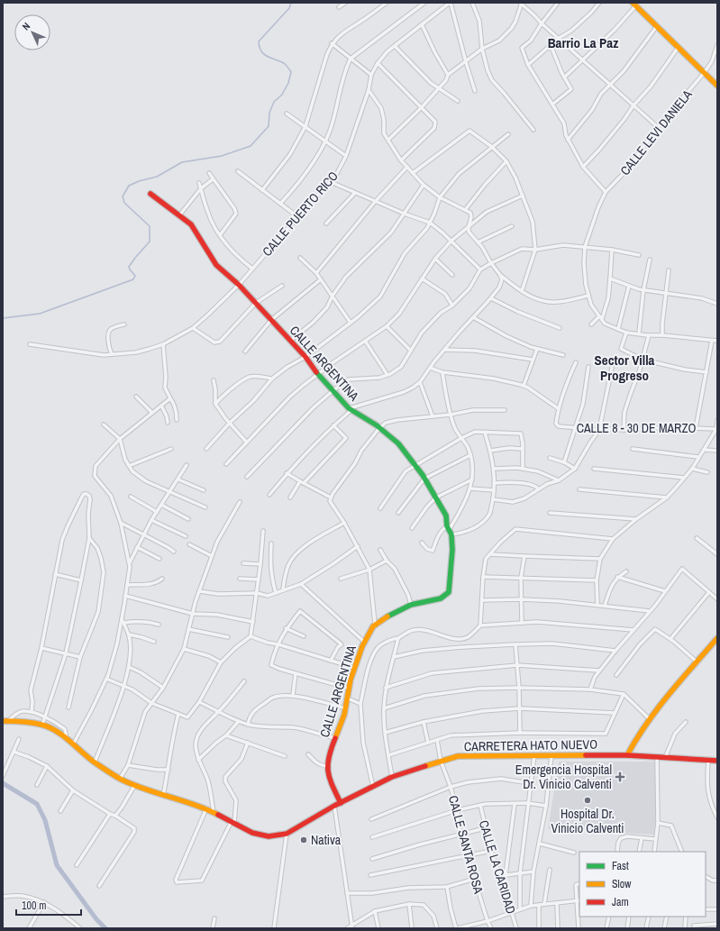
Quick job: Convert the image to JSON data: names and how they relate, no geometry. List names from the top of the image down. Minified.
{"streets":{"main road":["CALLE ARGENTINA","CARRETERA HATO NUEVO"],"street":["CALLE LEVI DANIELA","CALLE PUERTO RICO","CALLE 8 - 30 DE MARZO","CALLE SANTA ROSA","CALLE LA CARIDAD"]},"crossings":[["CALLE PUERTO RICO","CALLE ARGENTINA"],["CALLE ARGENTINA","CARRETERA HATO NUEVO"],["CARRETERA HATO NUEVO","CALLE SANTA ROSA"]],"districts":["Barrio La Paz","Sector Villa Progreso"],"places":{"health":["Emergencia Hospital Dr. Vinicio Calventi"],"other":["Hospital Dr. Vinicio Calventi","Nativa"]},"legend":["Fast","Slow","Jam"],"scale_bar":"100 m","north":"top left"}
